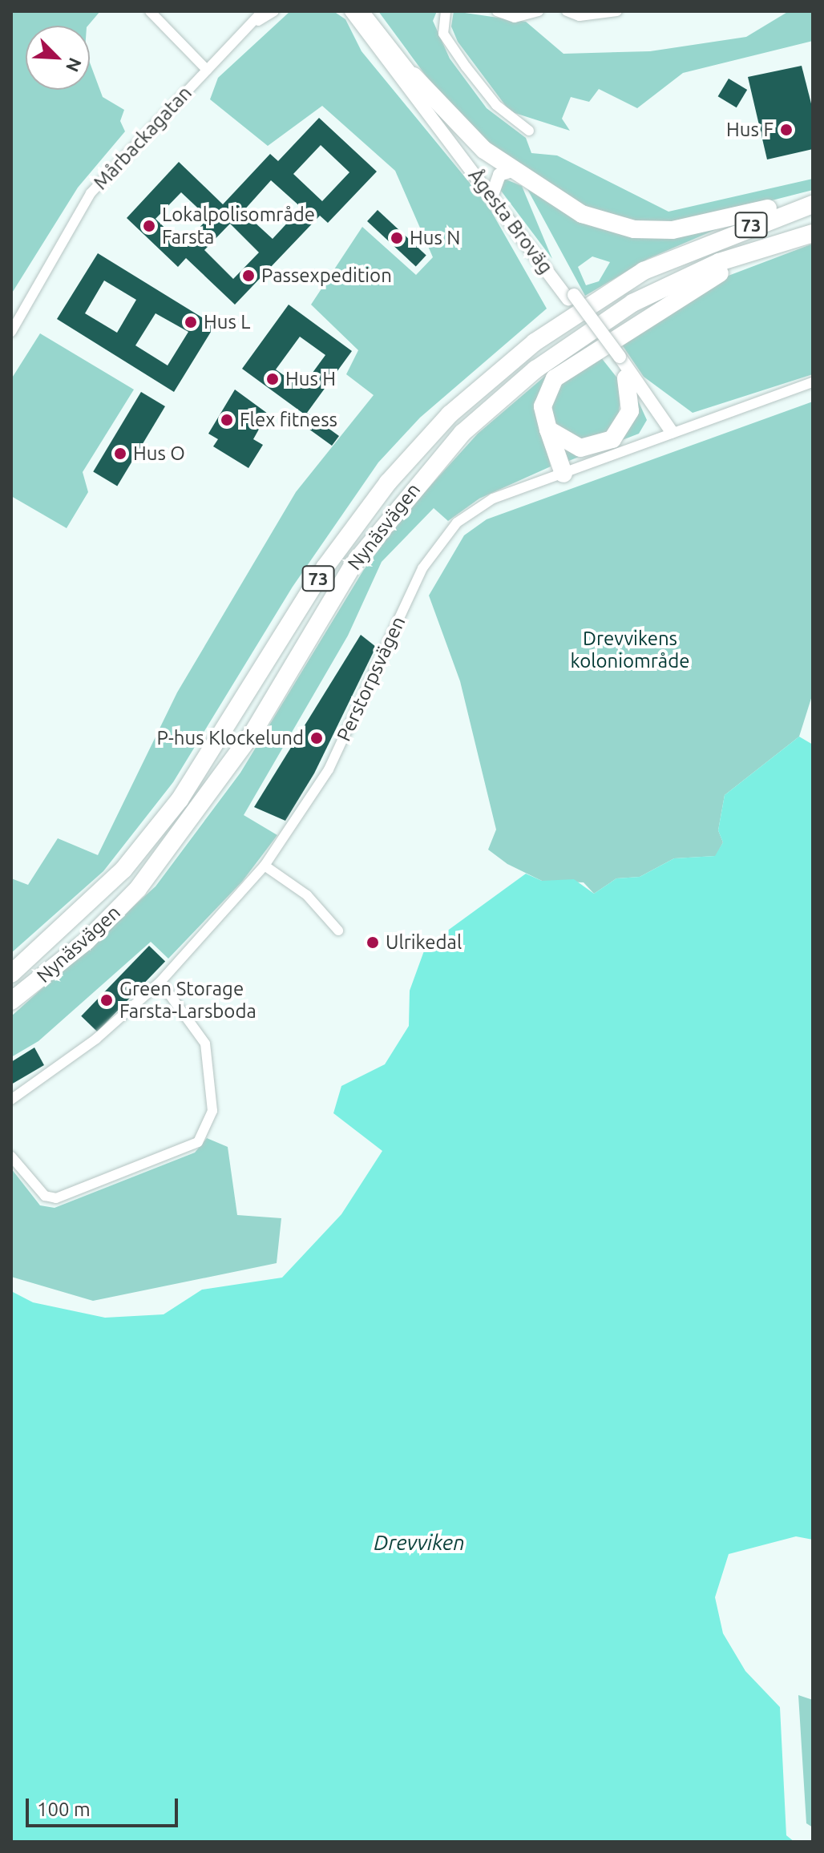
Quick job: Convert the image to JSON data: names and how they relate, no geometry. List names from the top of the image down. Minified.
{"streets":{"highway":["73","Nynäsvägen"],"main road":["Ågesta Broväg"],"street":["Mårbackagatan","Perstorpsvägen"]},"crossings":[["Ågesta Broväg","Perstorpsvägen"]],"water":["Drevviken"],"parks":["Drevvikens koloniområde"],"places":["Hus F","Lokalpolisområde Farsta","Hus N","Passexpedition","Hus L","Hus H","Flex fitness","Hus O","P-hus Klockelund","Ulrikedal","Green Storage Farsta-Larsboda"],"scale_bar":"100 m","north":"bottom right"}
